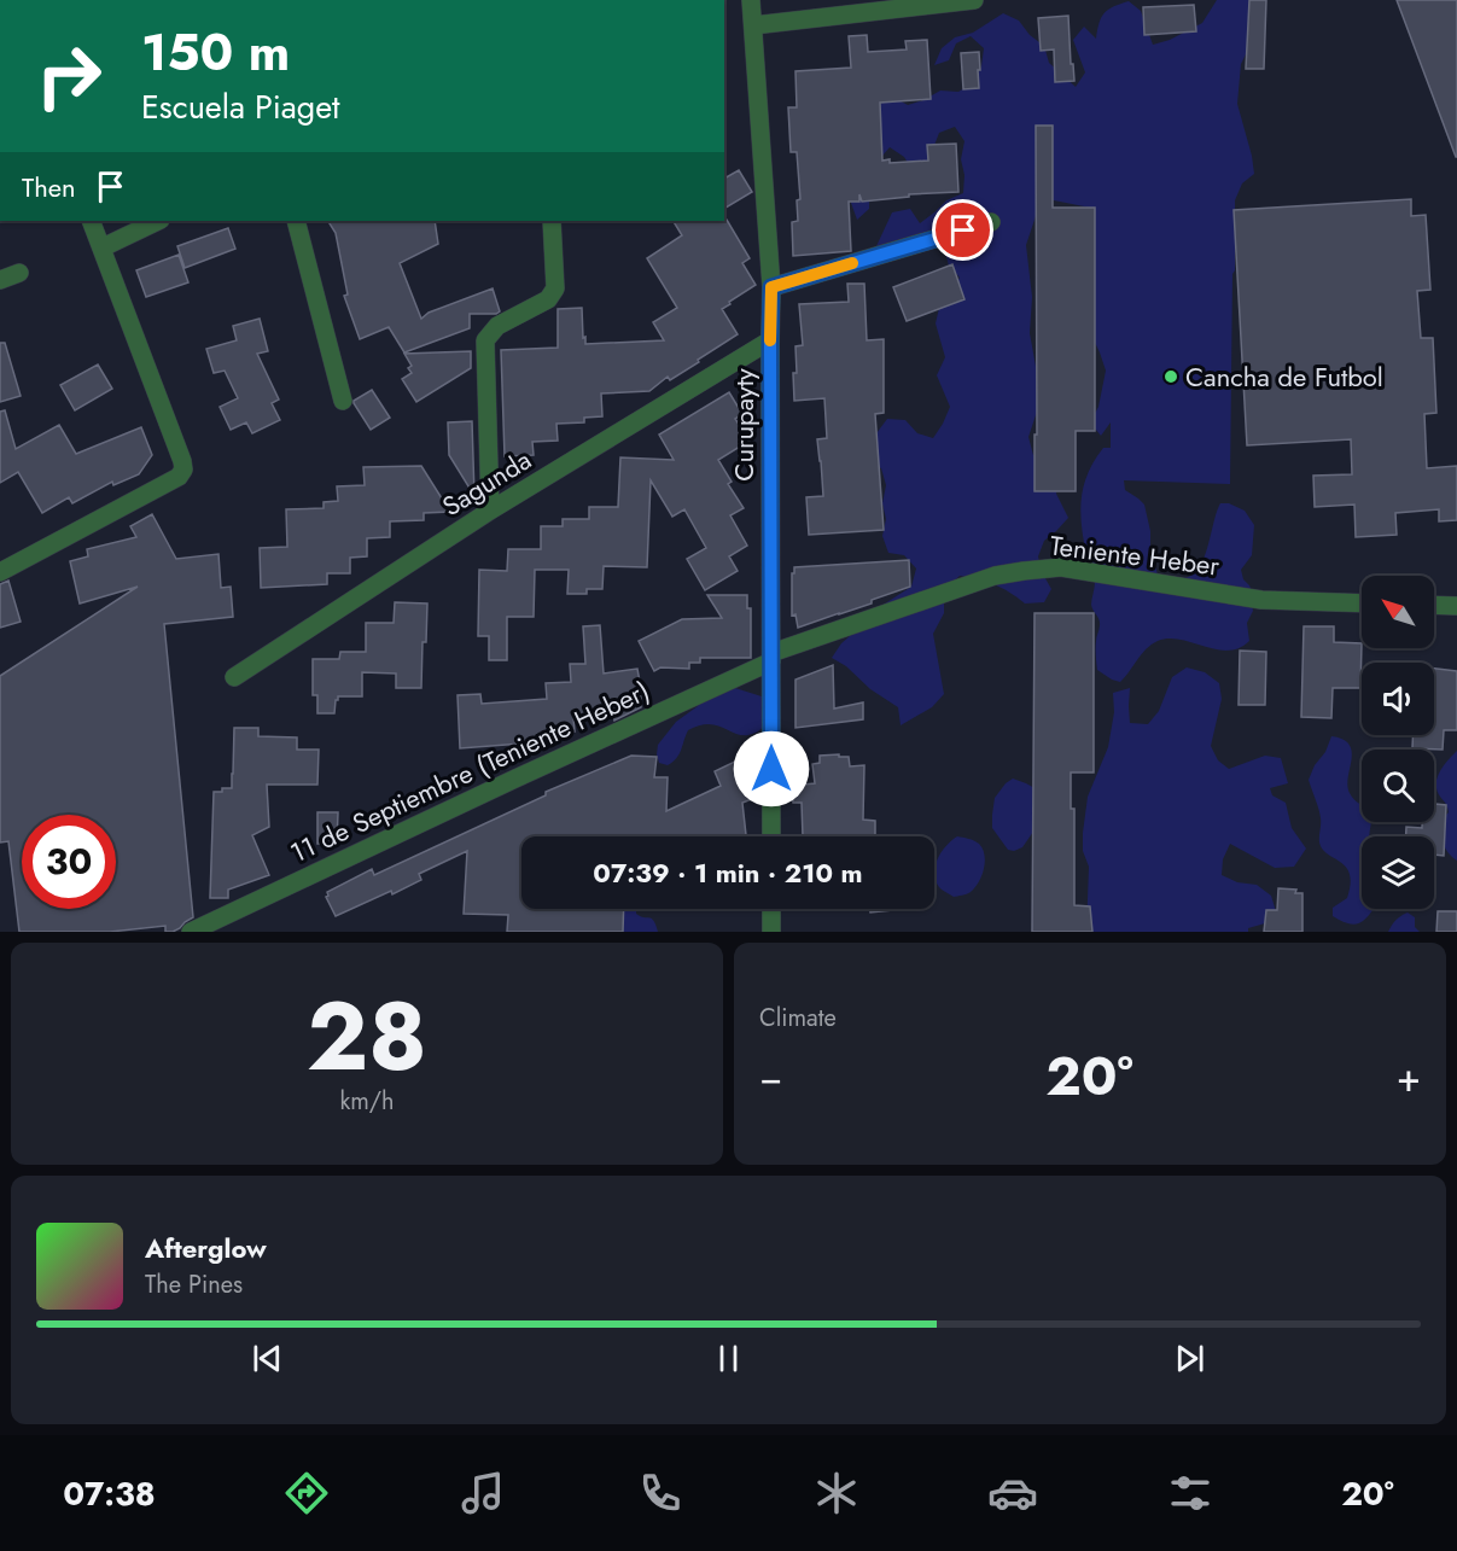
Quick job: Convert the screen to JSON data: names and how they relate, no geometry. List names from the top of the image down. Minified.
{"streets":{"street":["Curupayty","Sagunda","Teniente Heber","11 de Septiembre (Teniente Heber)"]},"crossings":[["Curupayty","Sagunda"],["Curupayty","Teniente Heber"],["Curupayty","11 de Septiembre (Teniente Heber)"],["Teniente Heber","11 de Septiembre (Teniente Heber)"]],"places":["Cancha de Futbol"],"north":"top left","page":{"turn":["150 m","Escuela Piaget"],"then":"Then","limit":"30","trip":"07:39 · 1 min · 210 m","tile":[["28","km/h"],"Climate"],"heat":["−","20°","+"],"song":["Afterglow","The Pines"],"tabs":["07:38","20°"]}}
